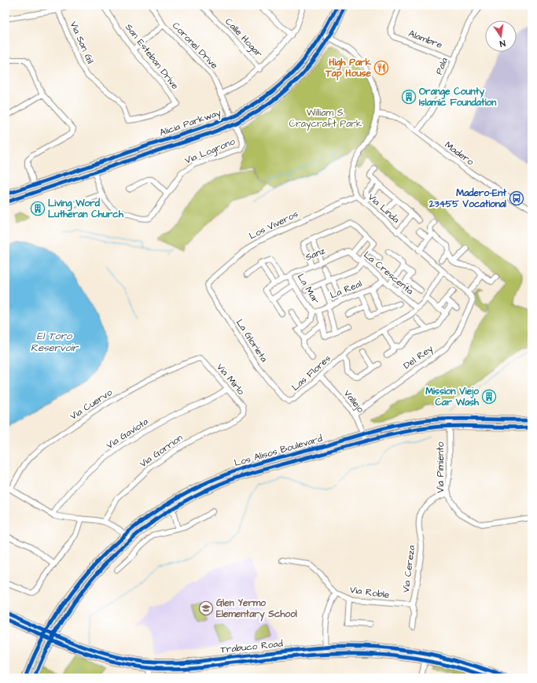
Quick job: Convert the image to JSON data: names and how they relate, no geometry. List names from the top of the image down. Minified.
{"streets":{"main road":["Alicia Parkway","Los Alisos Boulevard","Trabuco Road"],"street":["Calle Hogar","Alambre","Via San Gil","Coronel Drive","San Esteban Drive","Pala","Via Logrono","Madero","Via Linda","Los Viveros","Sanz","La Crescenta","La Mar","La Real","La Glorieta","Del Rey","Las Flores","Via Mirlo","Vallejo","Via Cuervo","Via Gaviota","Via Gorrion","Via Pimiento","Via Cereza","Via Roble"]},"crossings":[["Alambre","Pala"],["Via San Gil","San Esteban Drive"],["Coronel Drive","Alicia Parkway"],["Pala","Madero"],["Alicia Parkway","Via Logrono"],["Alicia Parkway","Via Linda"],["Madero","Via Linda"],["Via Linda","Los Viveros"],["Via Linda","Del Rey"],["Via Linda","Las Flores"],["Los Viveros","La Glorieta"],["Sanz","La Crescenta"],["Sanz","La Mar"],["La Crescenta","La Real"],["La Crescenta","Las Flores"],["La Mar","La Real"],["La Glorieta","Las Flores"],["Del Rey","Vallejo"],["Las Flores","Vallejo"],["Via Mirlo","Via Cuervo"],["Via Mirlo","Via Gaviota"],["Via Mirlo","Via Gorrion"],["Vallejo","Los Alisos Boulevard"],["Los Alisos Boulevard","Via Pimiento"],["Los Alisos Boulevard","Trabuco Road"],["Via Pimiento","Via Cereza"],["Via Cereza","Via Roble"]],"water":["El Toro Reservoir"],"parks":["William S. Craycraft Park"],"places":{"restaurant":["High Park Tap House"],"building":["Orange County Islamic Foundation","Living Word Lutheran Church","Mission Viejo Car Wash"],"bus stop":["Madero-Ent 23455 Vocational"],"school or university":["Glen Yermo Elementary School"]},"north":"bottom"}
